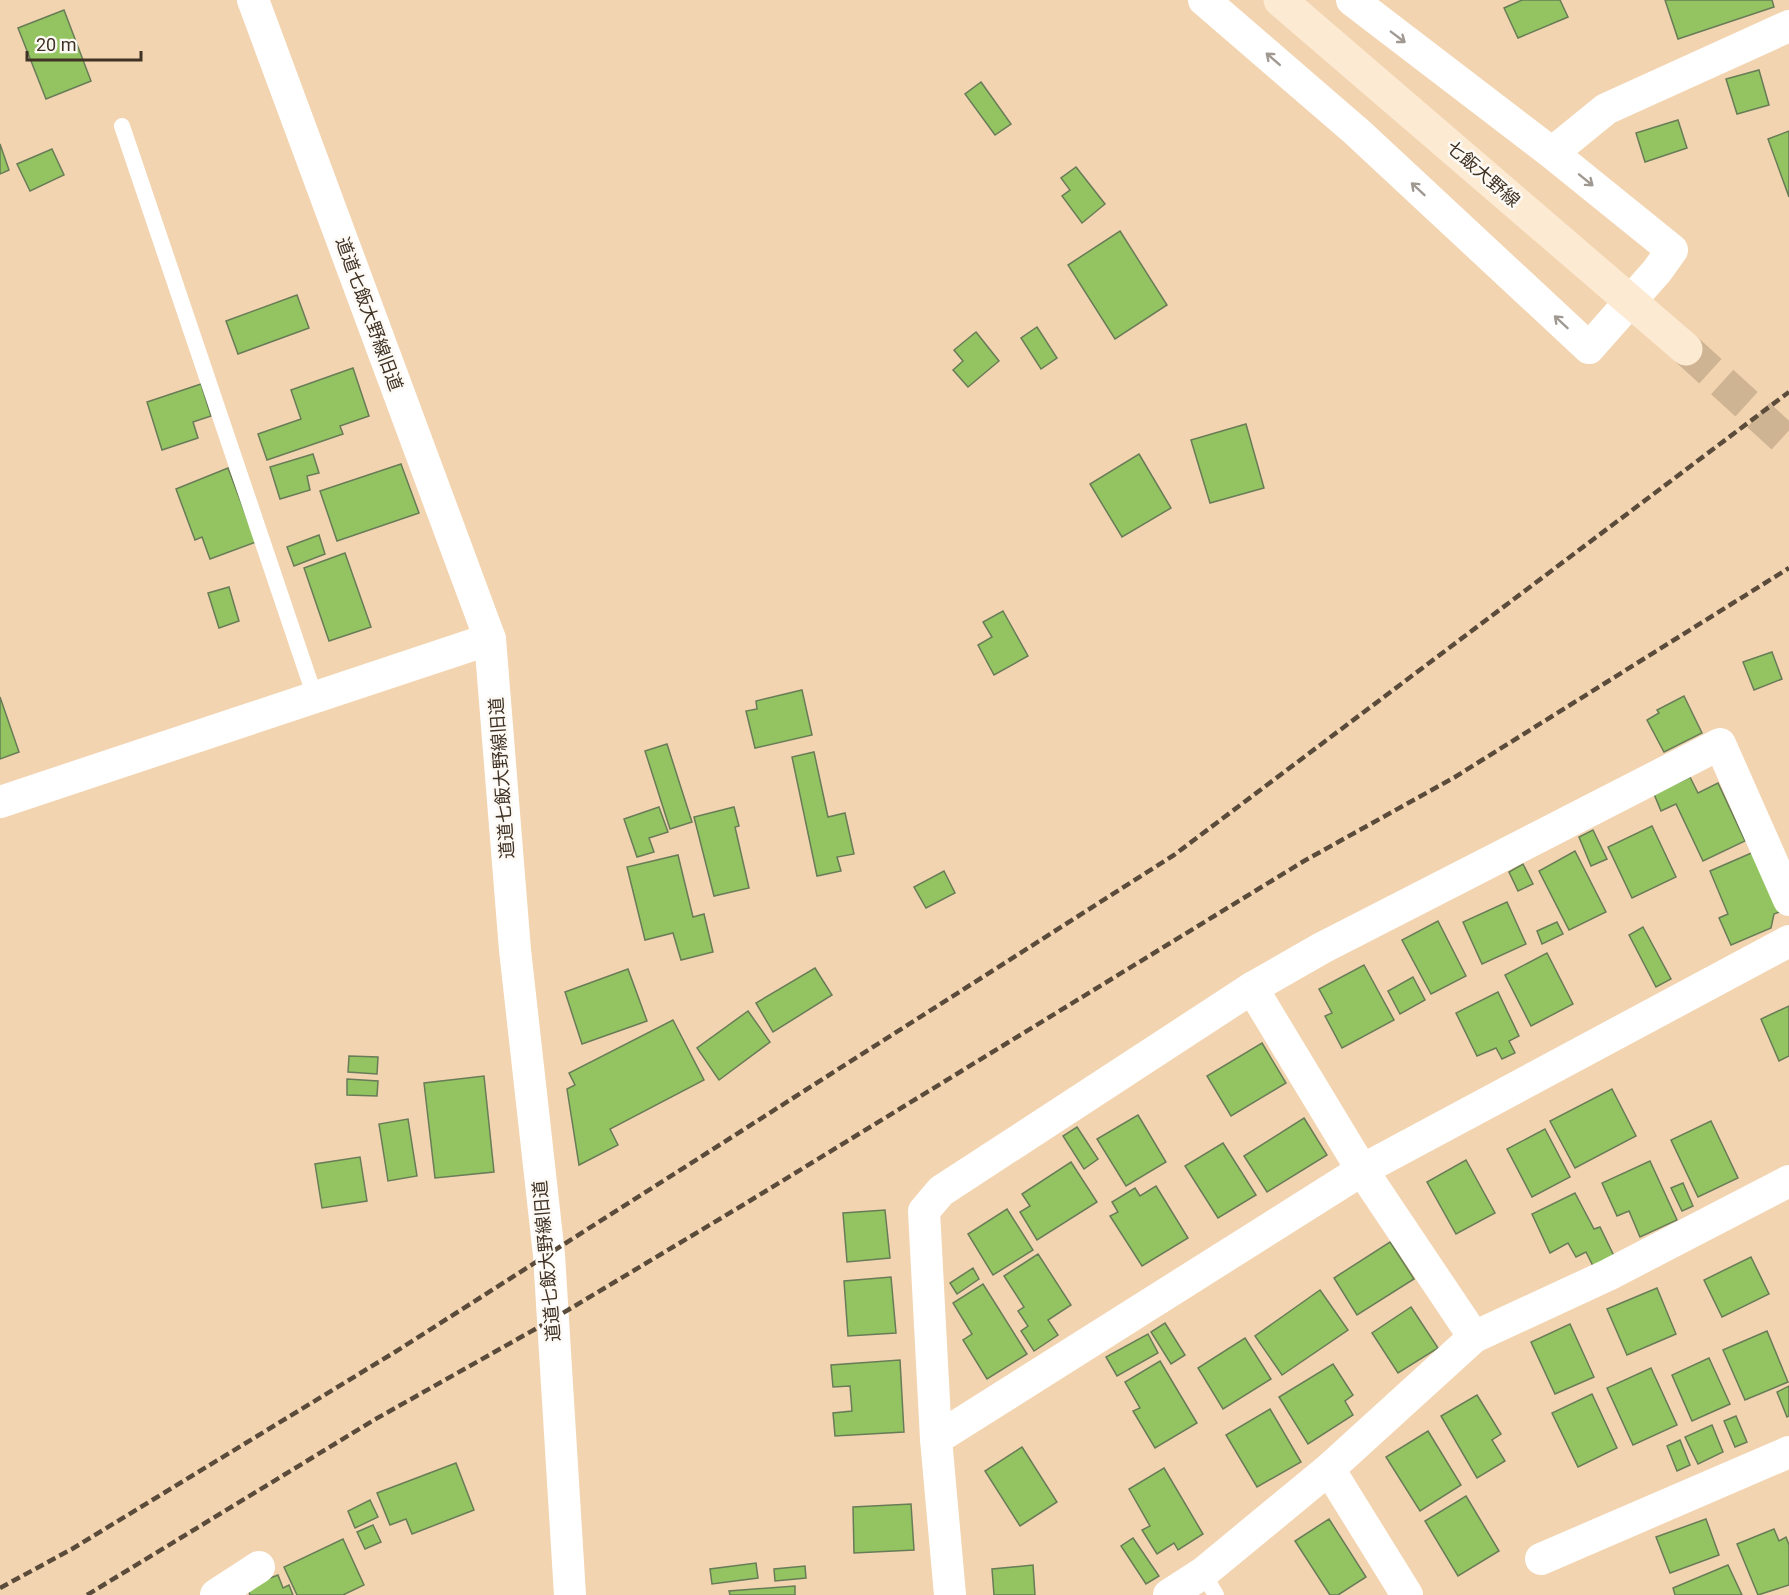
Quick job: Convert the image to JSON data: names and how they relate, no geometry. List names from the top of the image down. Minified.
{"streets":{"main road":["七飯大野線"],"street":["道道七飯大野線旧道"]},"scale_bar":"20 m"}
